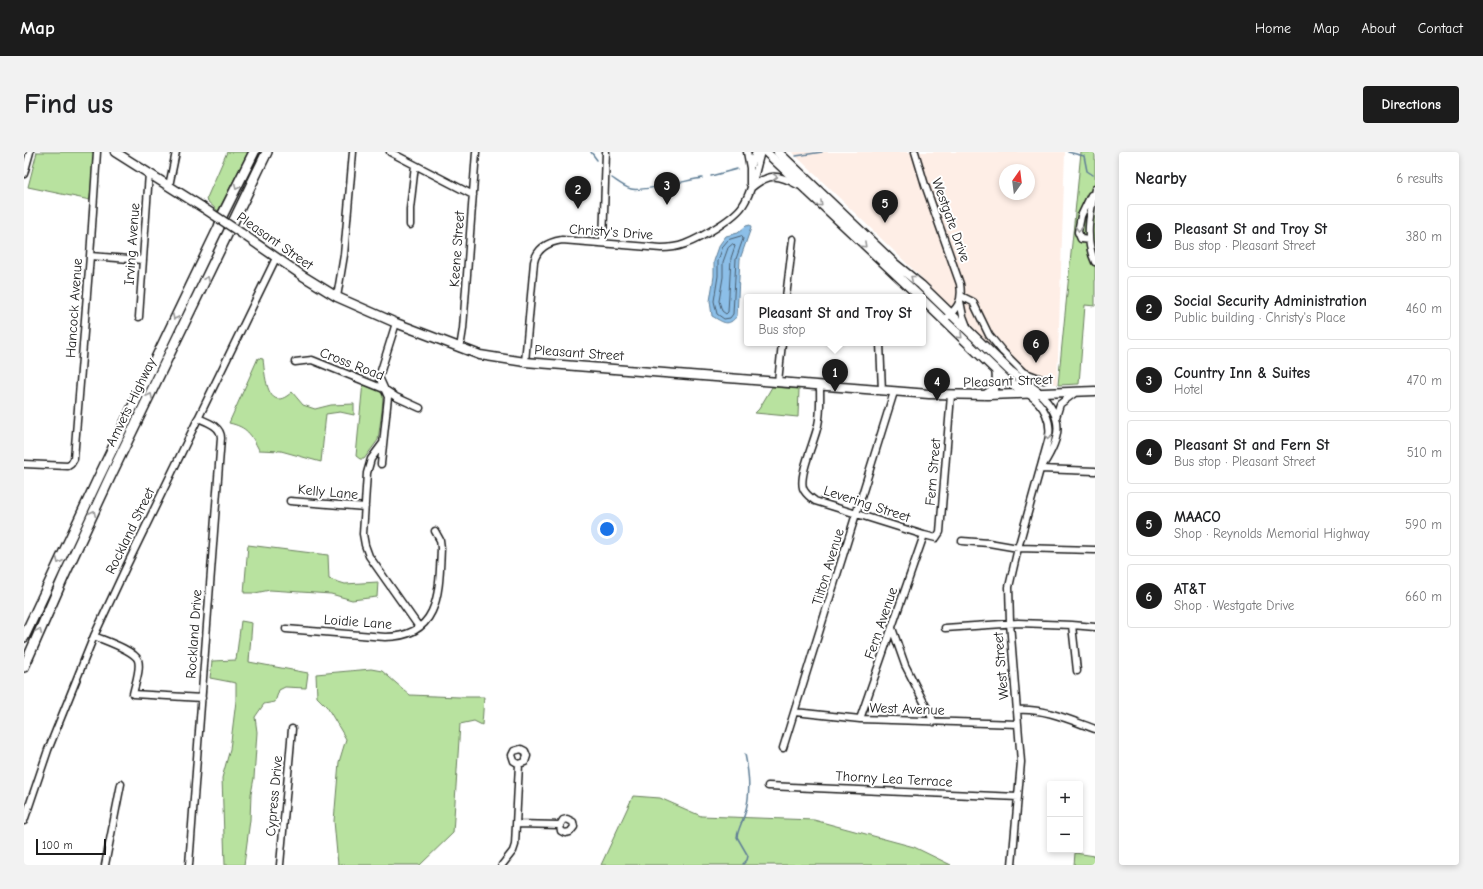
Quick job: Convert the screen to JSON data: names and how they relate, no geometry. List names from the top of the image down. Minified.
{"streets":{"highway":["Amvets Highway"],"main road":["Pleasant Street"],"street":["Westgate Drive","Christy's Drive","Irving Avenue","Keene Street","Hancock Avenue","Cross Road","Fern Street","Kelly Lane","Levering Street","Rockland Street","Tilton Avenue","Loidie Lane","Fern Avenue","Rockland Drive","West Street","West Avenue","Thorny Lea Terrace","Cypress Drive"]},"crossings":[["Christy's Drive","Pleasant Street"],["Pleasant Street","Irving Avenue"],["Pleasant Street","Keene Street"],["Pleasant Street","Fern Street"],["Pleasant Street","Levering Street"],["Pleasant Street","Rockland Street"],["Pleasant Street","Tilton Avenue"],["Pleasant Street","West Street"],["Fern Street","Levering Street"],["Fern Street","Fern Avenue"],["Levering Street","Tilton Avenue"],["Levering Street","Fern Avenue"],["Rockland Street","Rockland Drive"],["Tilton Avenue","West Avenue"],["Fern Avenue","West Avenue"],["West Street","West Avenue"],["West Street","Thorny Lea Terrace"]],"scale_bar":"100 m","north":"top","page":{"header":"Map","nav":["Home","Map","About","Contact"],"buttons":"Directions","title":"Find us","heading":["Nearby","6 results"],"pins":["3","2","5","6","1","4"],"list":[{"mark":"1","name":"Pleasant St and Troy St","note":"Bus stop · Pleasant Street","value":"380 m"},{"mark":"2","name":"Social Security Administration","note":"Public building · Christy's Place","value":"460 m"},{"mark":"3","name":"Country Inn & Suites","note":"Hotel","value":"470 m"},{"mark":"4","name":"Pleasant St and Fern St","note":"Bus stop · Pleasant Street","value":"510 m"},{"mark":"5","name":"MAACO","note":"Shop · Reynolds Memorial Highway","value":"590 m"},{"mark":"6","name":"AT&T","note":"Shop · Westgate Drive","value":"660 m"}],"popup":["Pleasant St and Troy St","Bus stop"],"map_buttons":["+","−"],"scale":"100 m"}}
